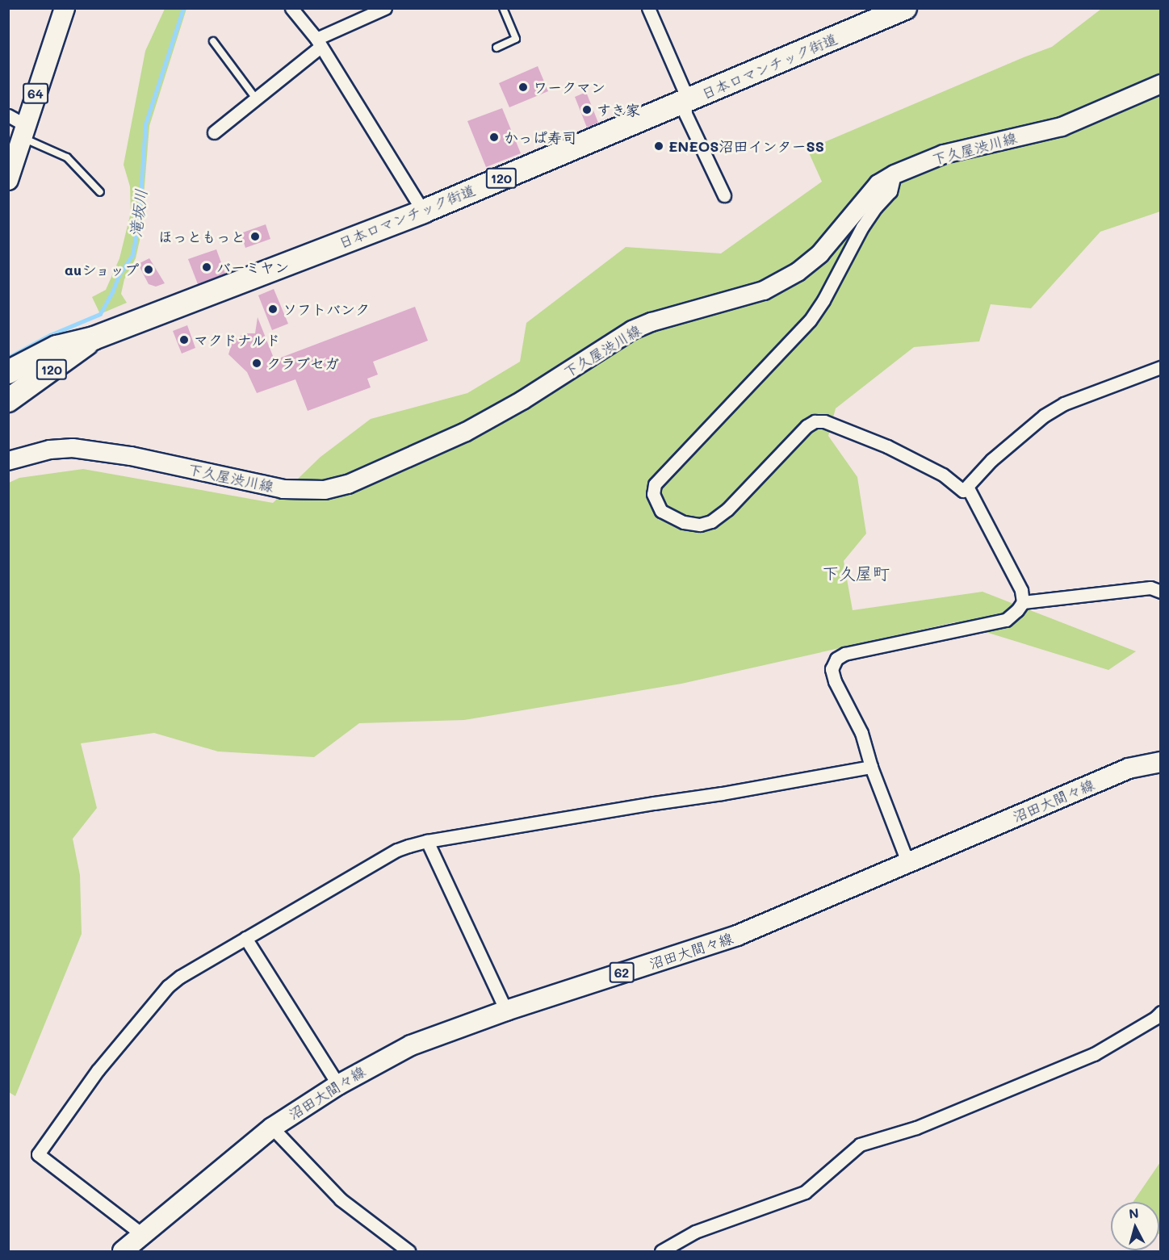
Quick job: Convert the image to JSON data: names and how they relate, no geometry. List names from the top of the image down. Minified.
{"streets":{"highway":["日本ロマンチック街道","120"],"main road":["64","下久屋渋川線","沼田大間々線","62"]},"districts":["下久屋町"],"water":["滝坂川"],"places":["ワークマン","すき家","かっぱ寿司","ENEOS沼田インターSS","ほっともっと","バーミヤン","auショップ","ソフトバンク","マクドナルド","クラブセガ"],"north":"top"}
